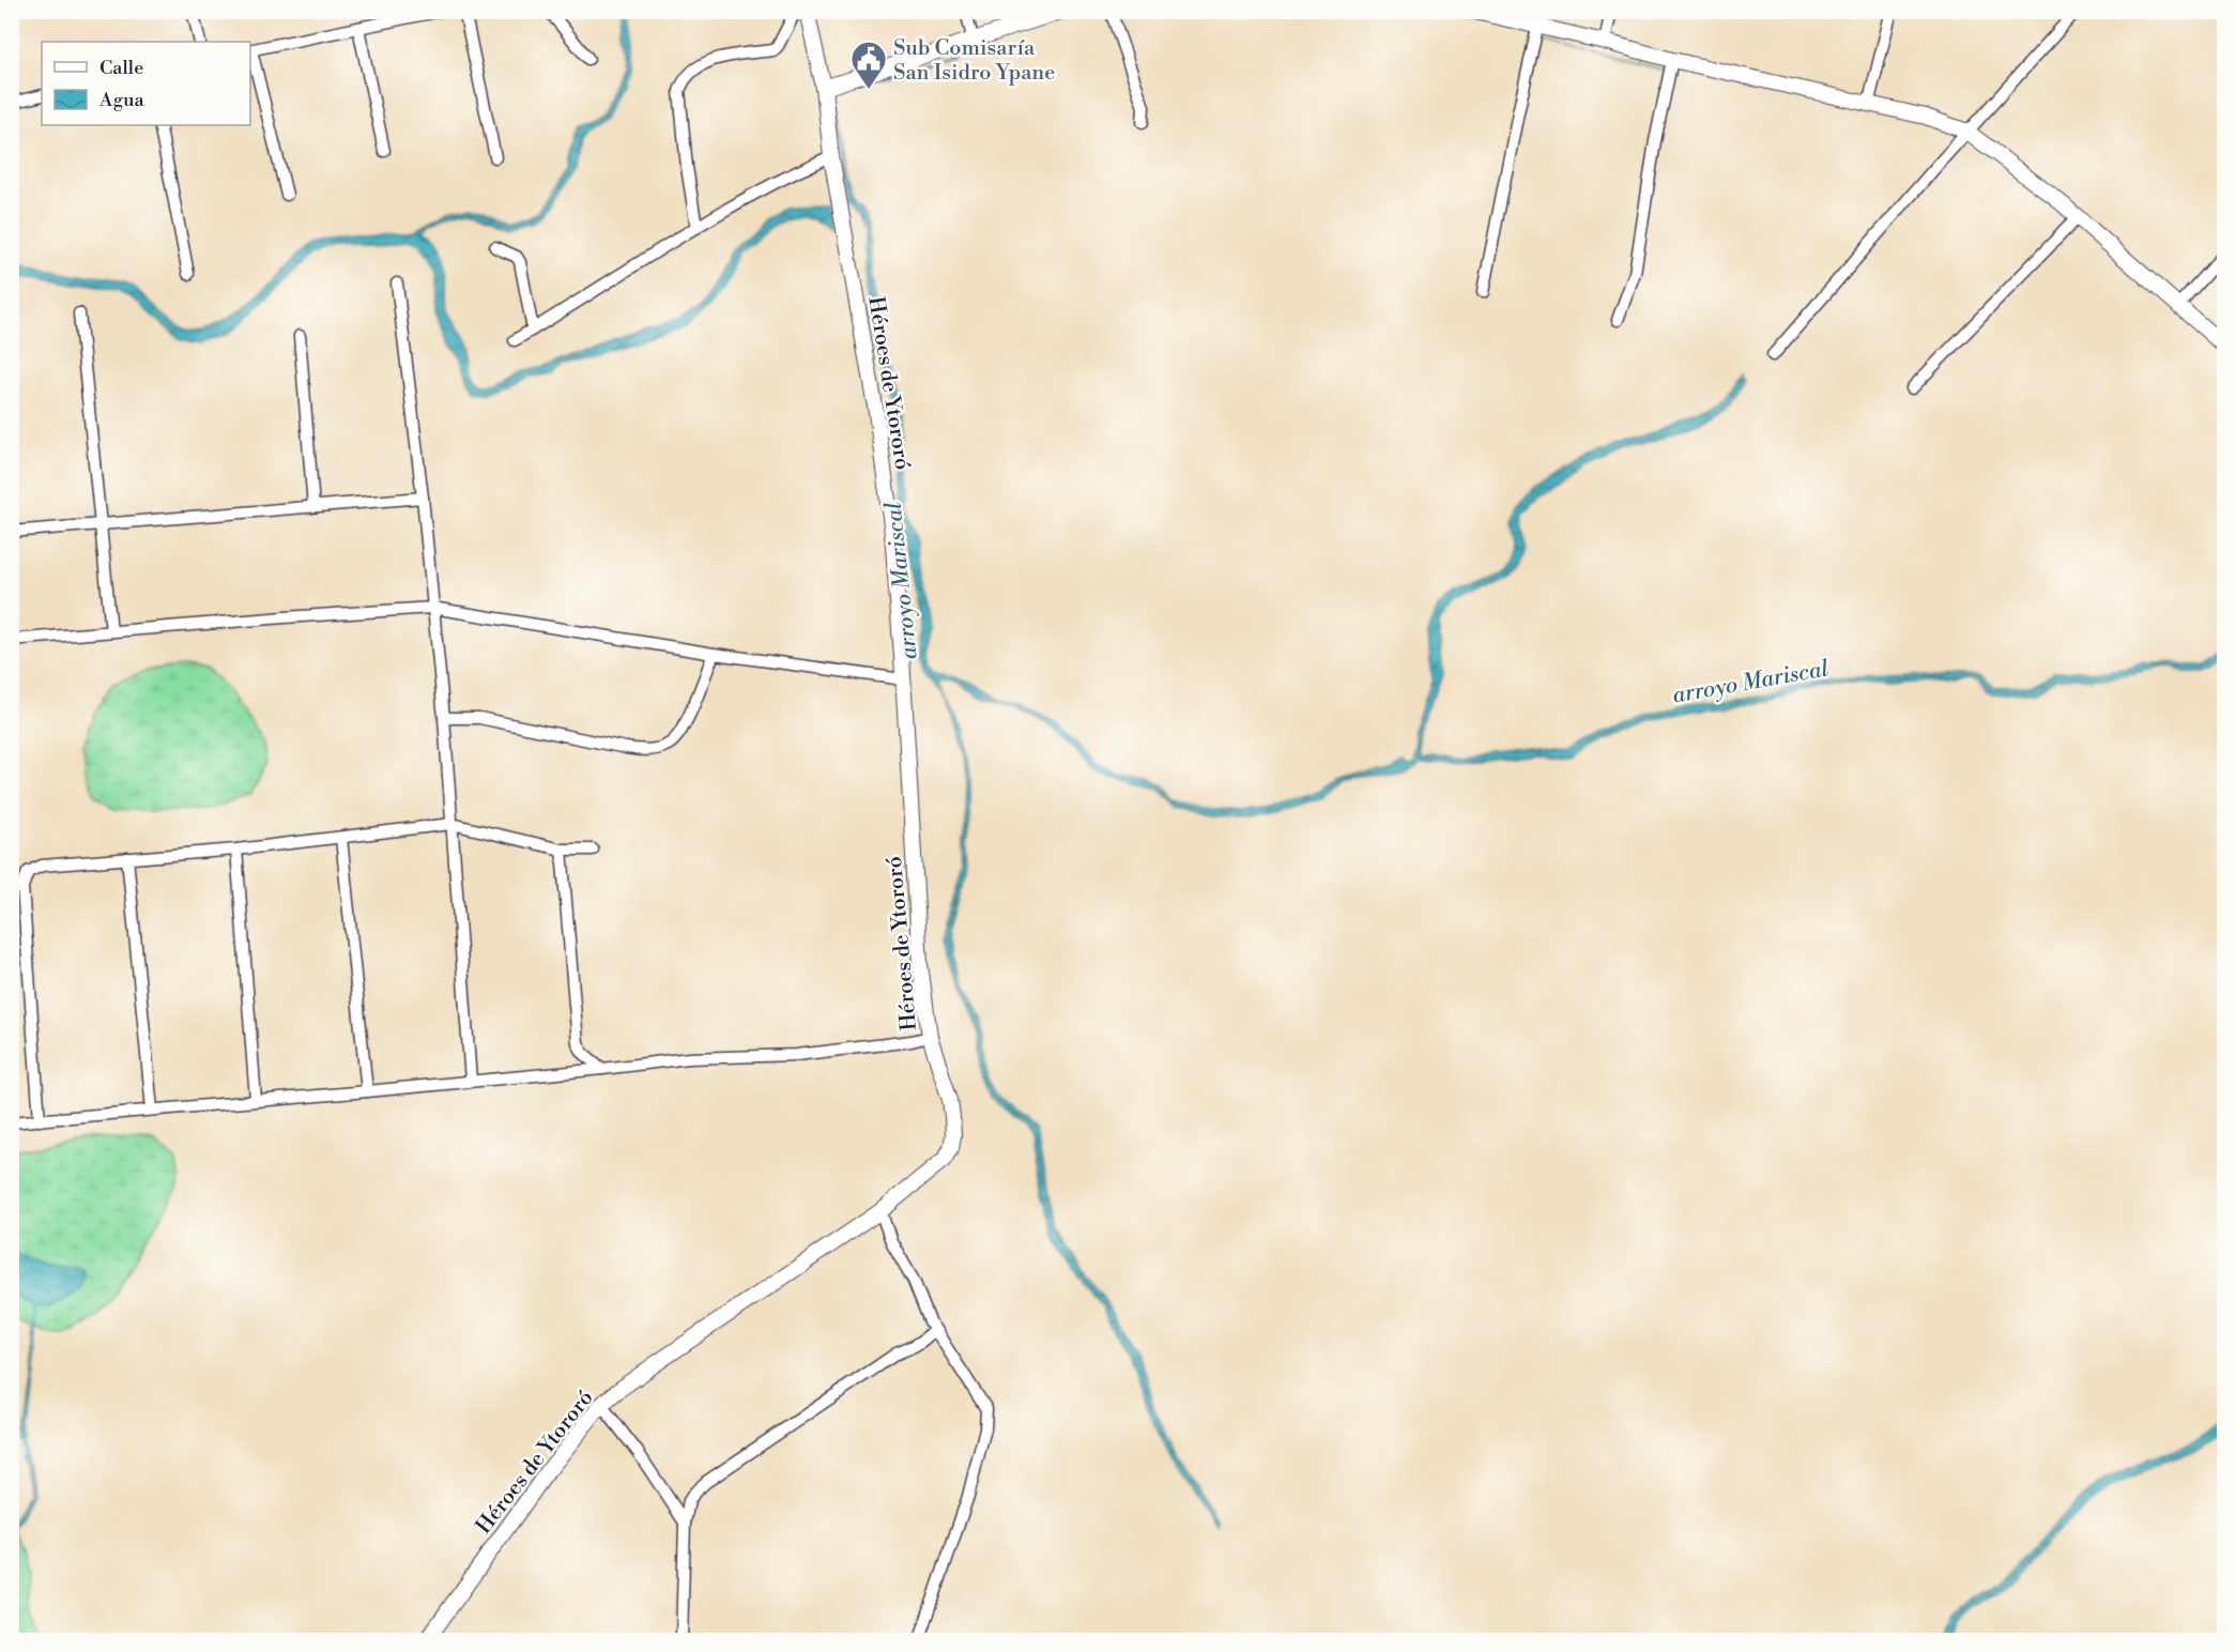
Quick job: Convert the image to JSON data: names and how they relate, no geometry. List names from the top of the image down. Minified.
{"streets":{"main road":["Héroes de Ytororó"]},"water":["arroyo Mariscal"],"places":{"public building":["Sub Comisaría San Isidro Ypane"]},"legend":["Calle","Agua"]}
